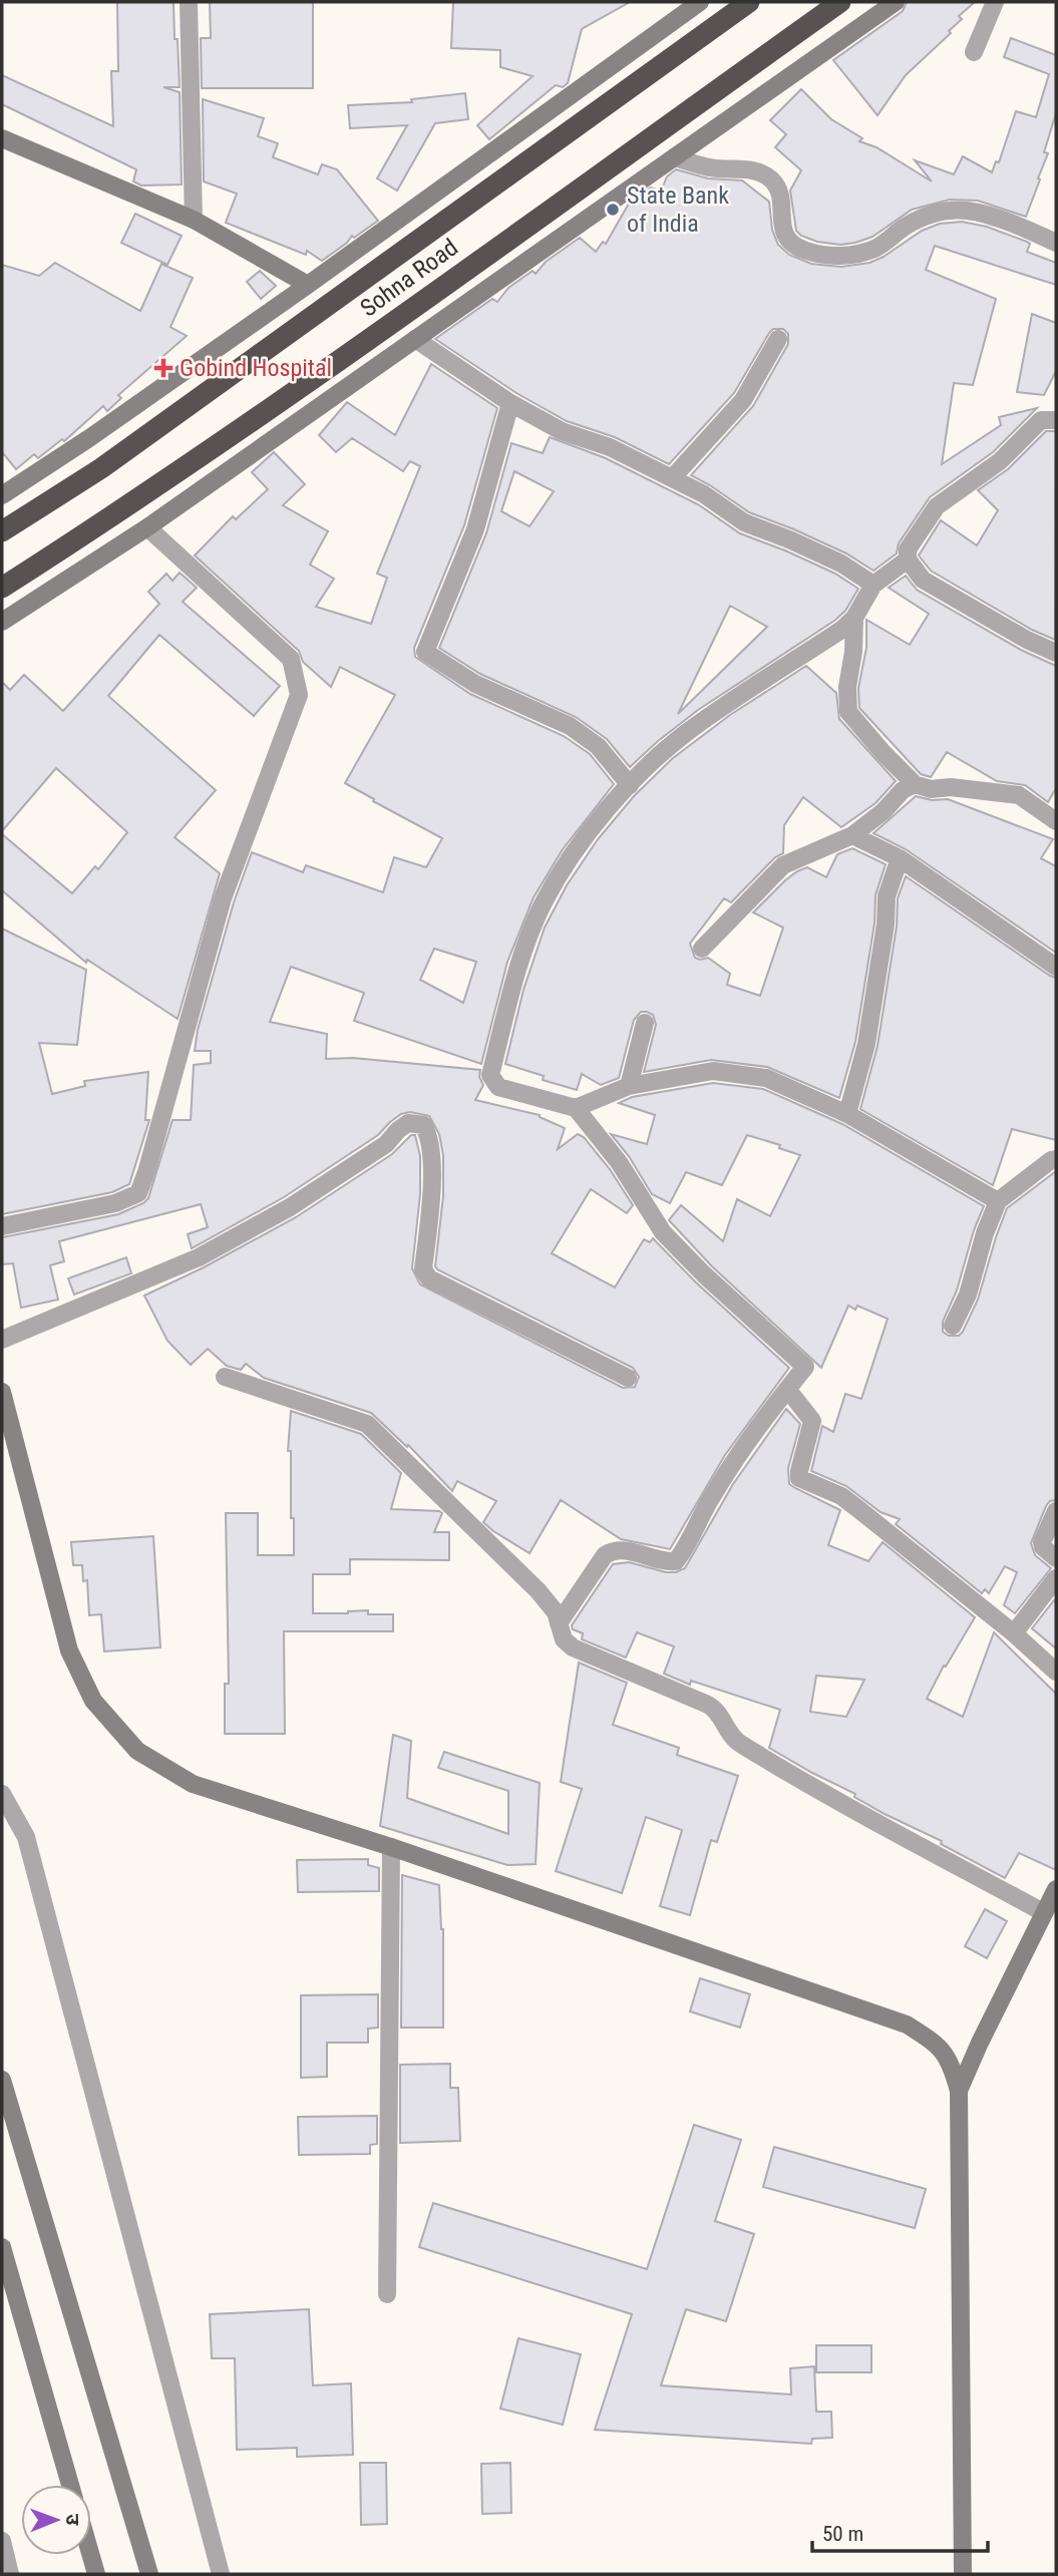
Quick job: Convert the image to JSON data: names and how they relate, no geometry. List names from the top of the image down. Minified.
{"streets":{"highway":["Sohna Road"]},"places":{"other":["State Bank of India"],"health":["Gobind Hospital"]},"scale_bar":"50 m","north":"right"}
